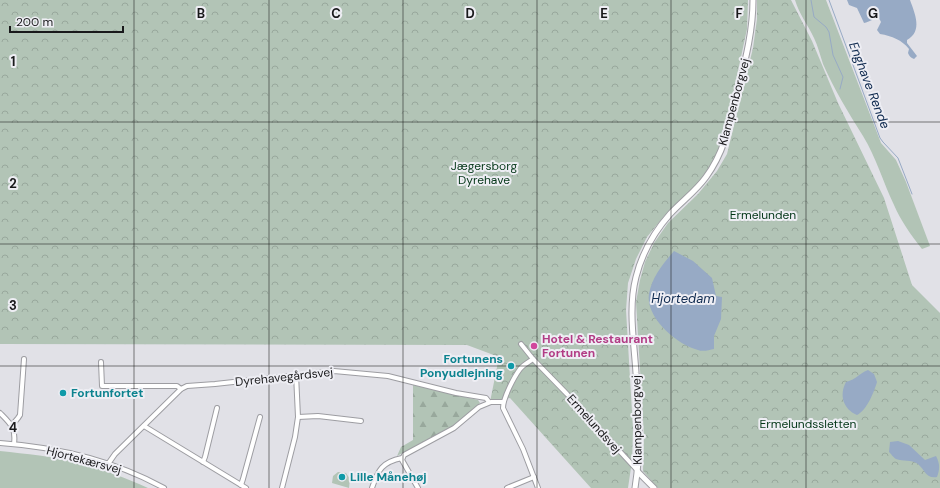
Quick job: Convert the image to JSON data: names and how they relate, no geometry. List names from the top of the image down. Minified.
{"streets":{"street":["Klampenborgvej","Dyrehavegårdsvej","Ermelundsvej","Hjortekærsvej"]},"crossings":[["Klampenborgvej","Ermelundsvej"]],"water":["Enghave Rende","Hjortedam"],"parks":["Jægersborg Dyrehave","Ermelunden","Ermelundssletten"],"places":["Hotel & Restaurant Fortunen","Fortunens Ponyudlejning","Fortunfortet","Lille Månehøj"],"scale_bar":"200 m","grid":{"columns":["B","C","D","E","F","G"],"rows":["1","2","3","4"]}}
